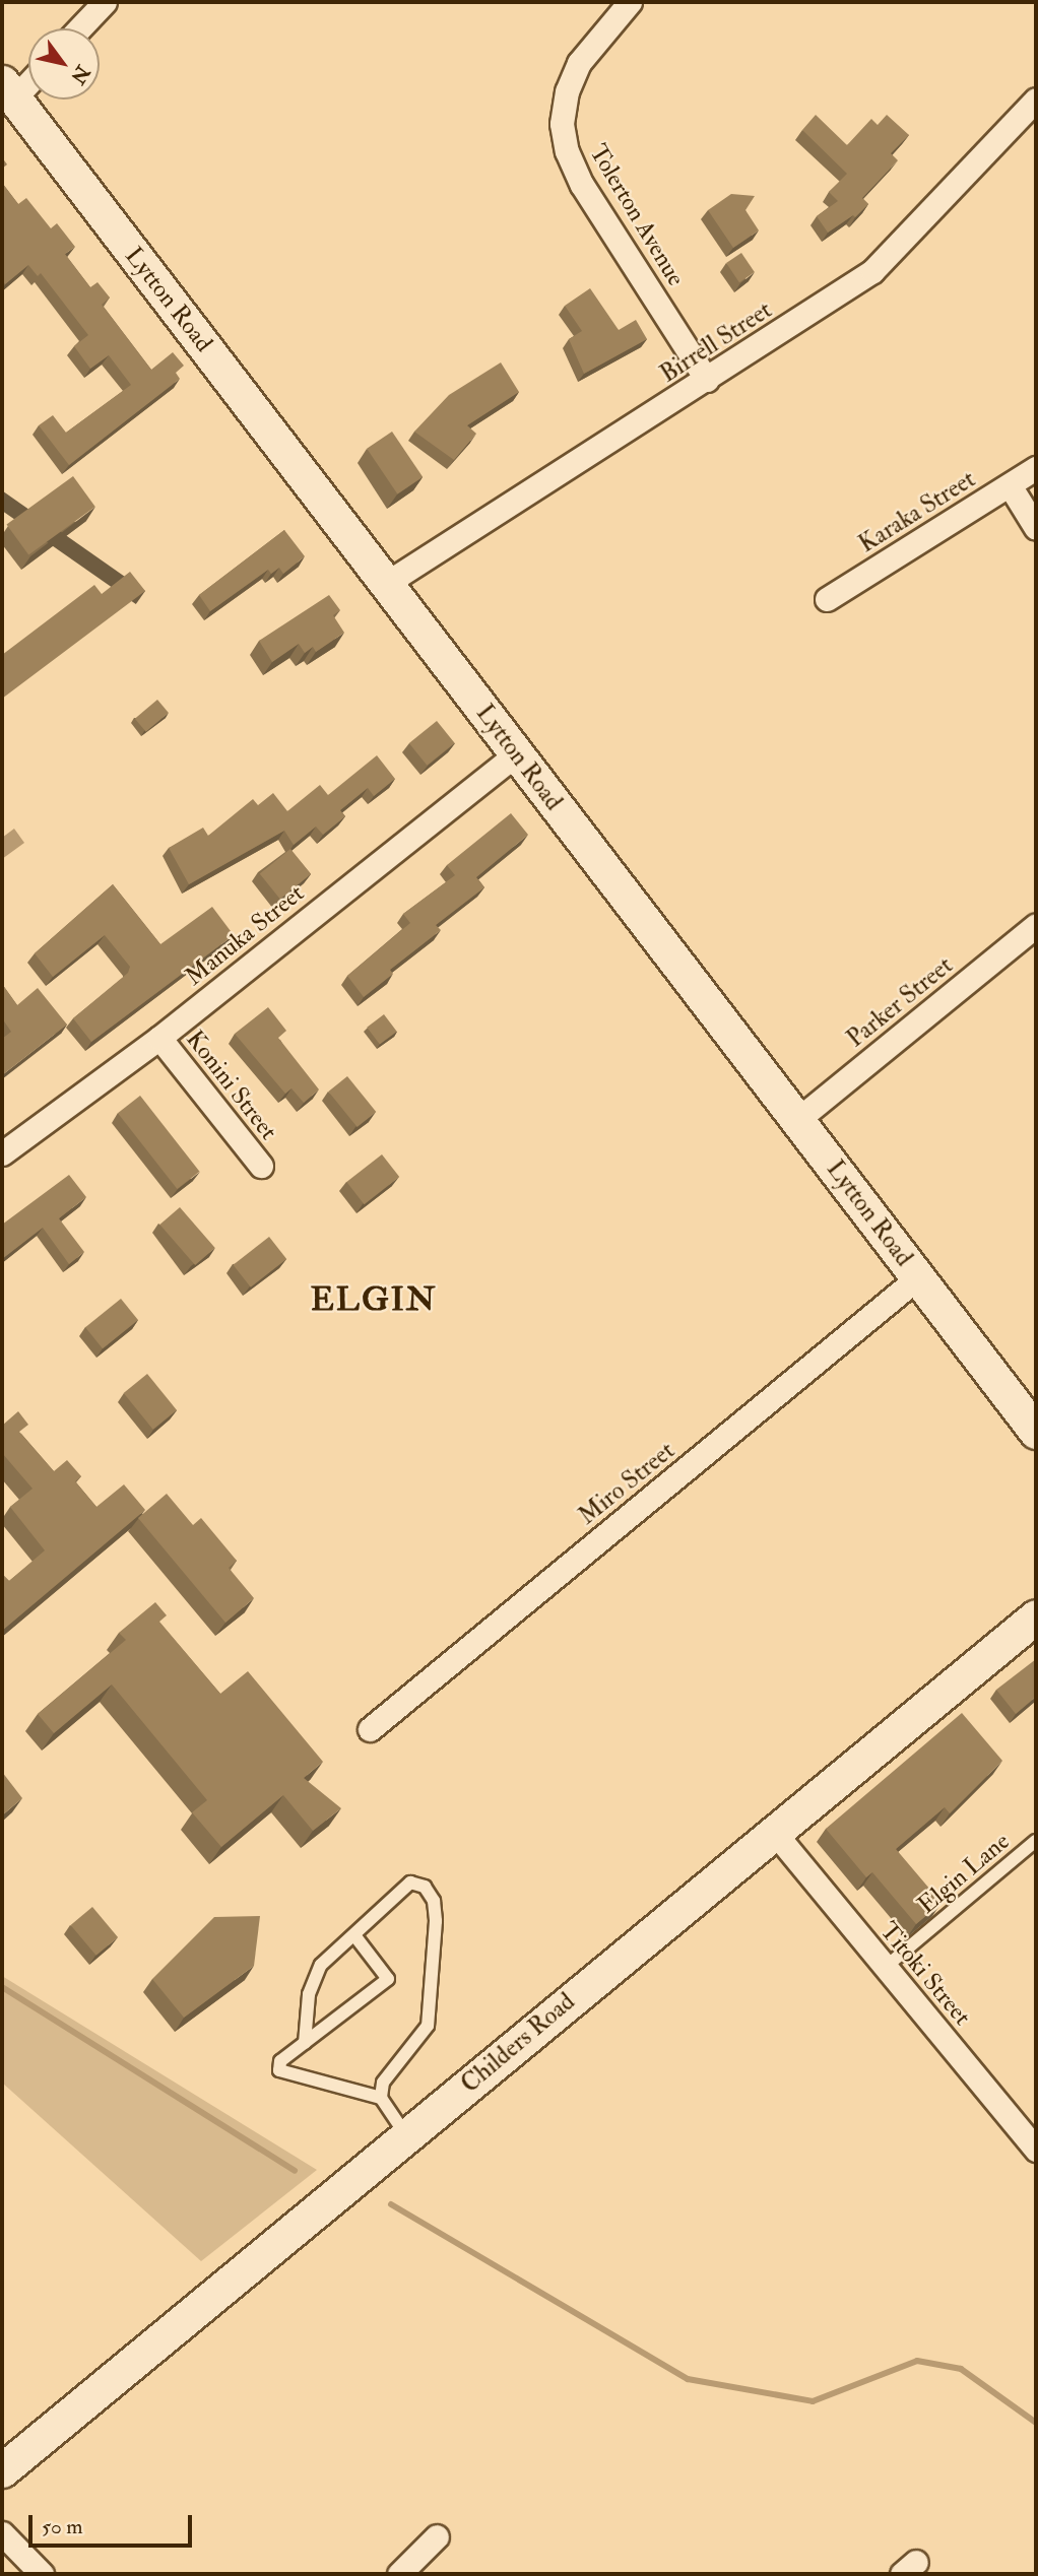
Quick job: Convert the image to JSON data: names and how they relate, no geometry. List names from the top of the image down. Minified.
{"streets":{"main road":["Lytton Road","Childers Road"],"street":["Tolerton Avenue","Birrell Street","Karaka Street","Manuka Street","Parker Street","Konini Street","Miro Street","Titoki Street"],"lane":["Elgin Lane"]},"crossings":[["Tolerton Avenue","Birrell Street"],["Lytton Road","Birrell Street"],["Lytton Road","Manuka Street"],["Lytton Road","Parker Street"],["Lytton Road","Miro Street"],["Manuka Street","Konini Street"],["Elgin Lane","Titoki Street"],["Titoki Street","Childers Road"]],"districts":["ELGIN"],"scale_bar":"50 m","north":"bottom right"}
